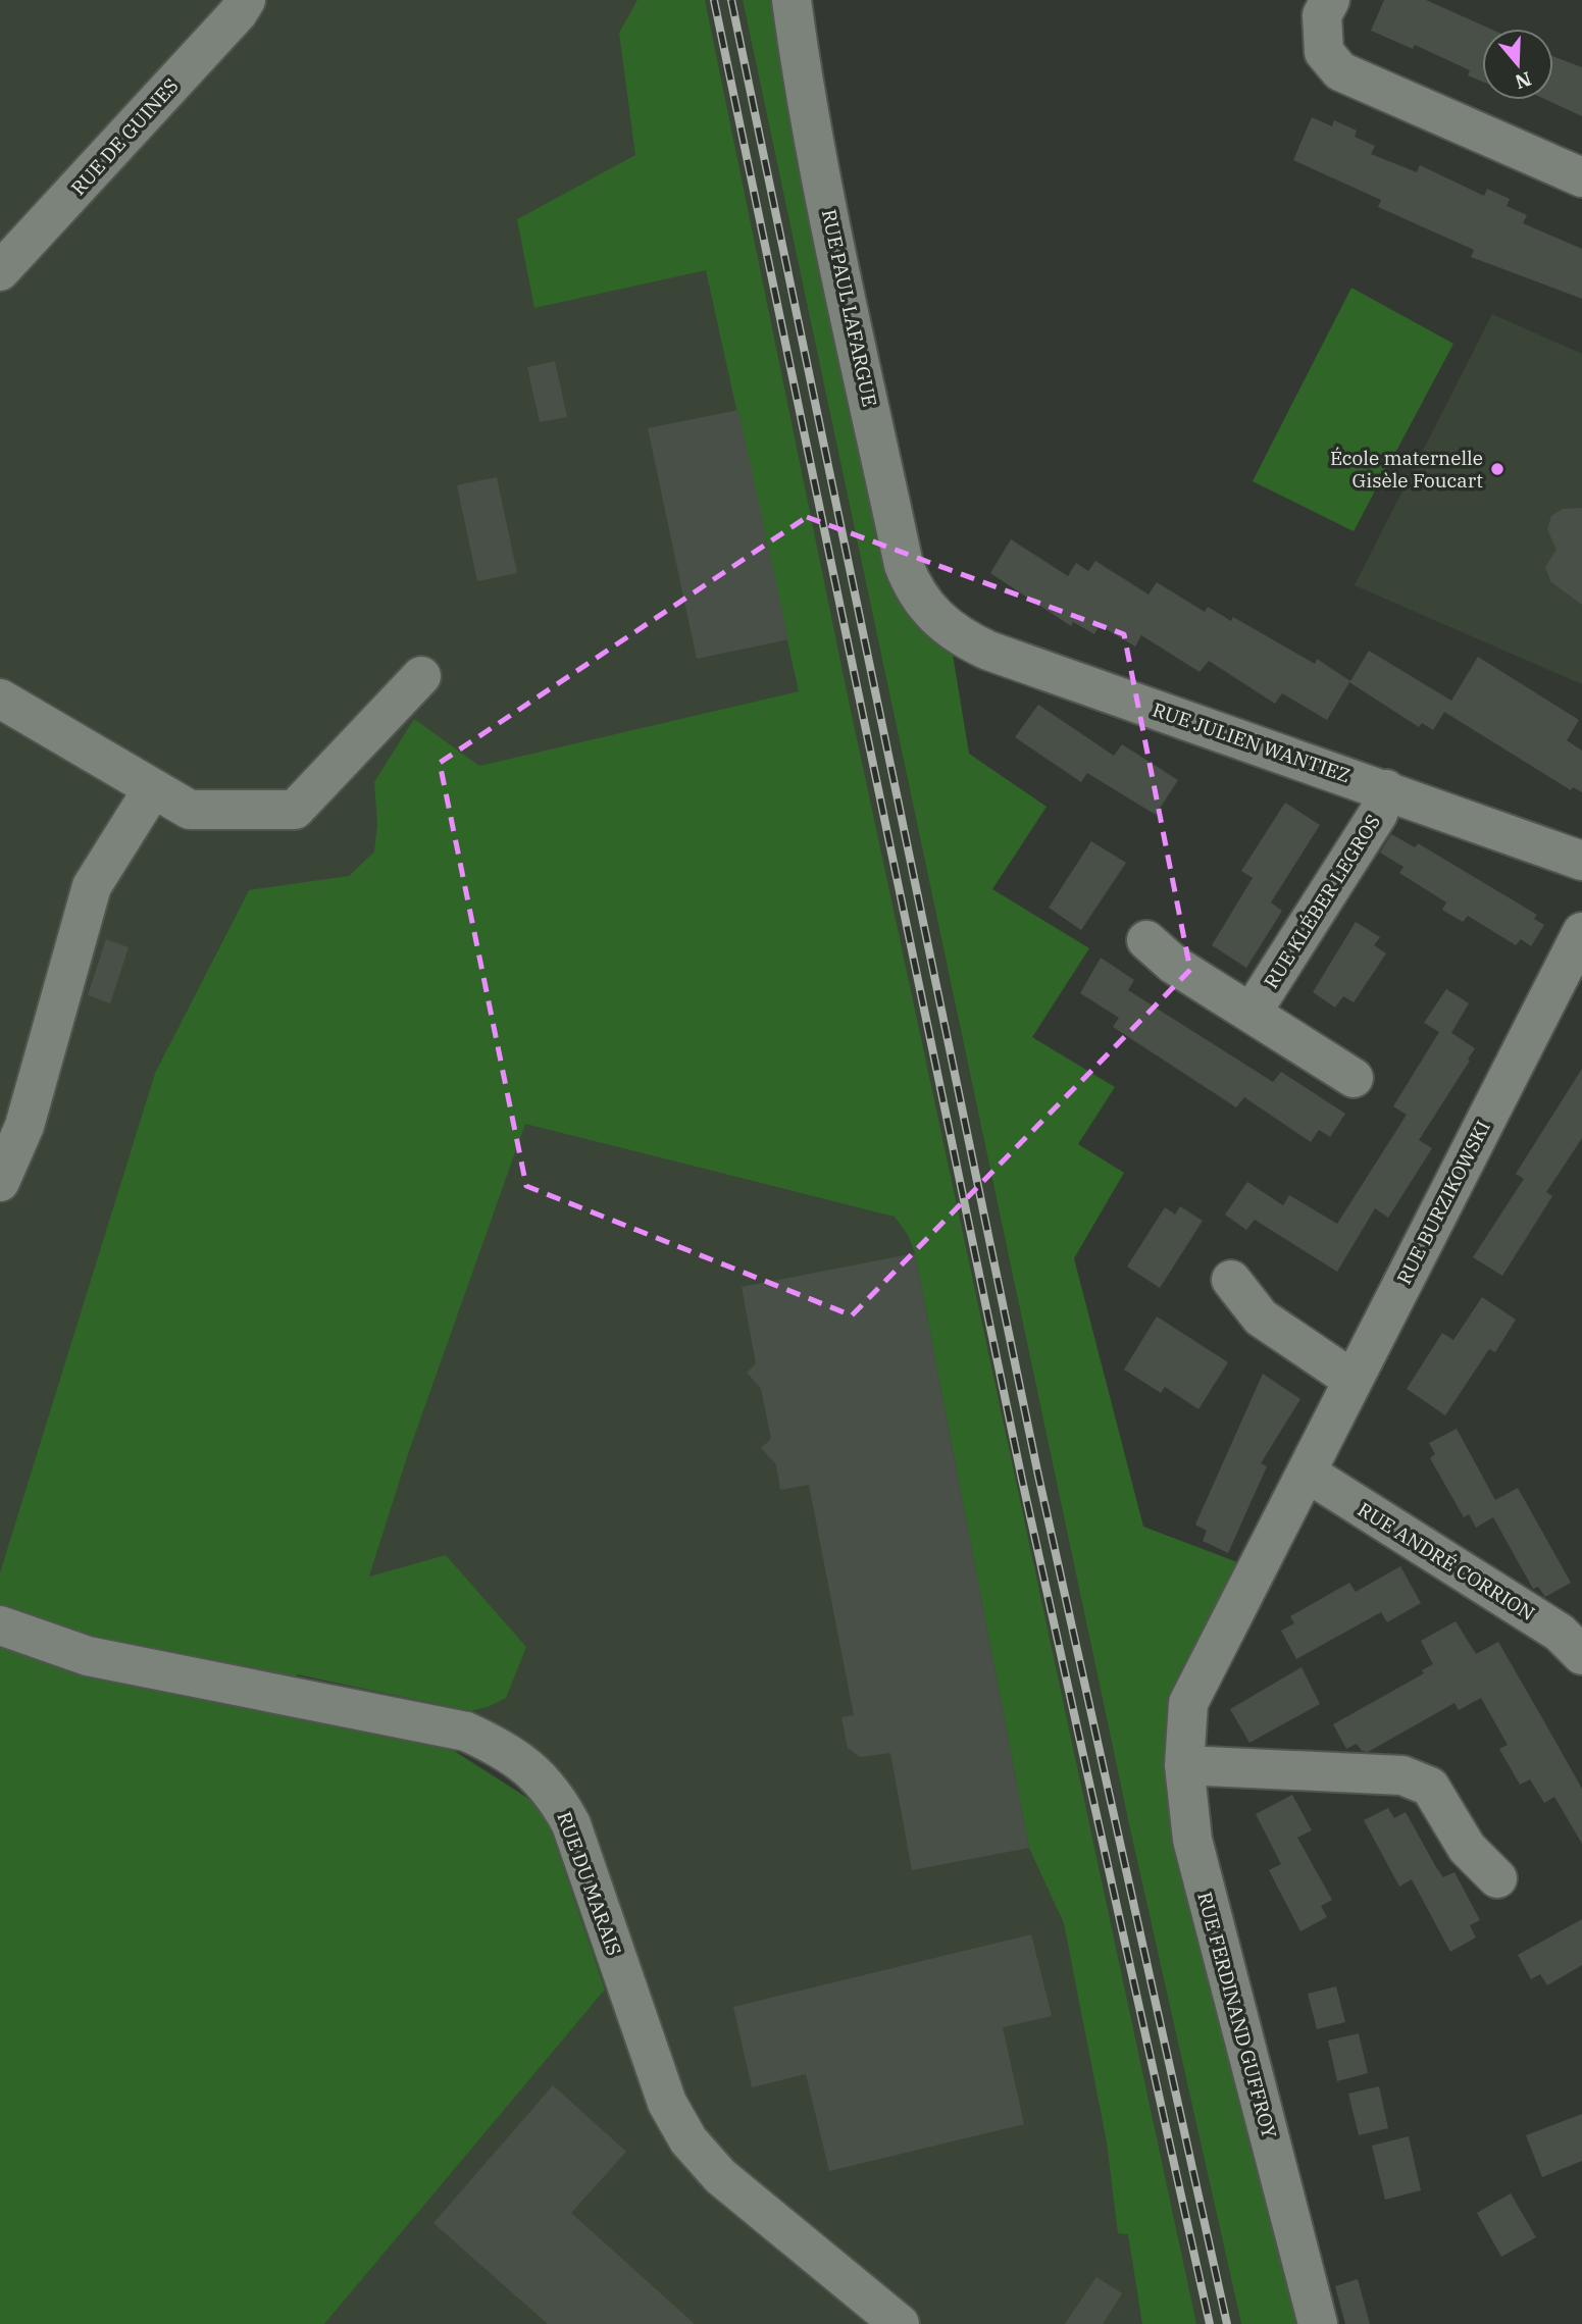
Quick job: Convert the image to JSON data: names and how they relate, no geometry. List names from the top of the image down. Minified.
{"streets":{"street":["RUE DE GUINES","RUE PAUL LAFARGUE","RUE JULIEN WANTIEZ","RUE KLÉBER LEGROS","RUE BURZIKOWSKI","RUE ANDRÉ CORRION","RUE DU MARAIS","RUE FERDINAND GUFFROY"]},"crossings":[["RUE PAUL LAFARGUE","RUE JULIEN WANTIEZ"],["RUE JULIEN WANTIEZ","RUE KLÉBER LEGROS"],["RUE BURZIKOWSKI","RUE ANDRÉ CORRION"],["RUE BURZIKOWSKI","RUE FERDINAND GUFFROY"]],"places":["École maternelle Gisèle Foucart"],"north":"bottom"}
